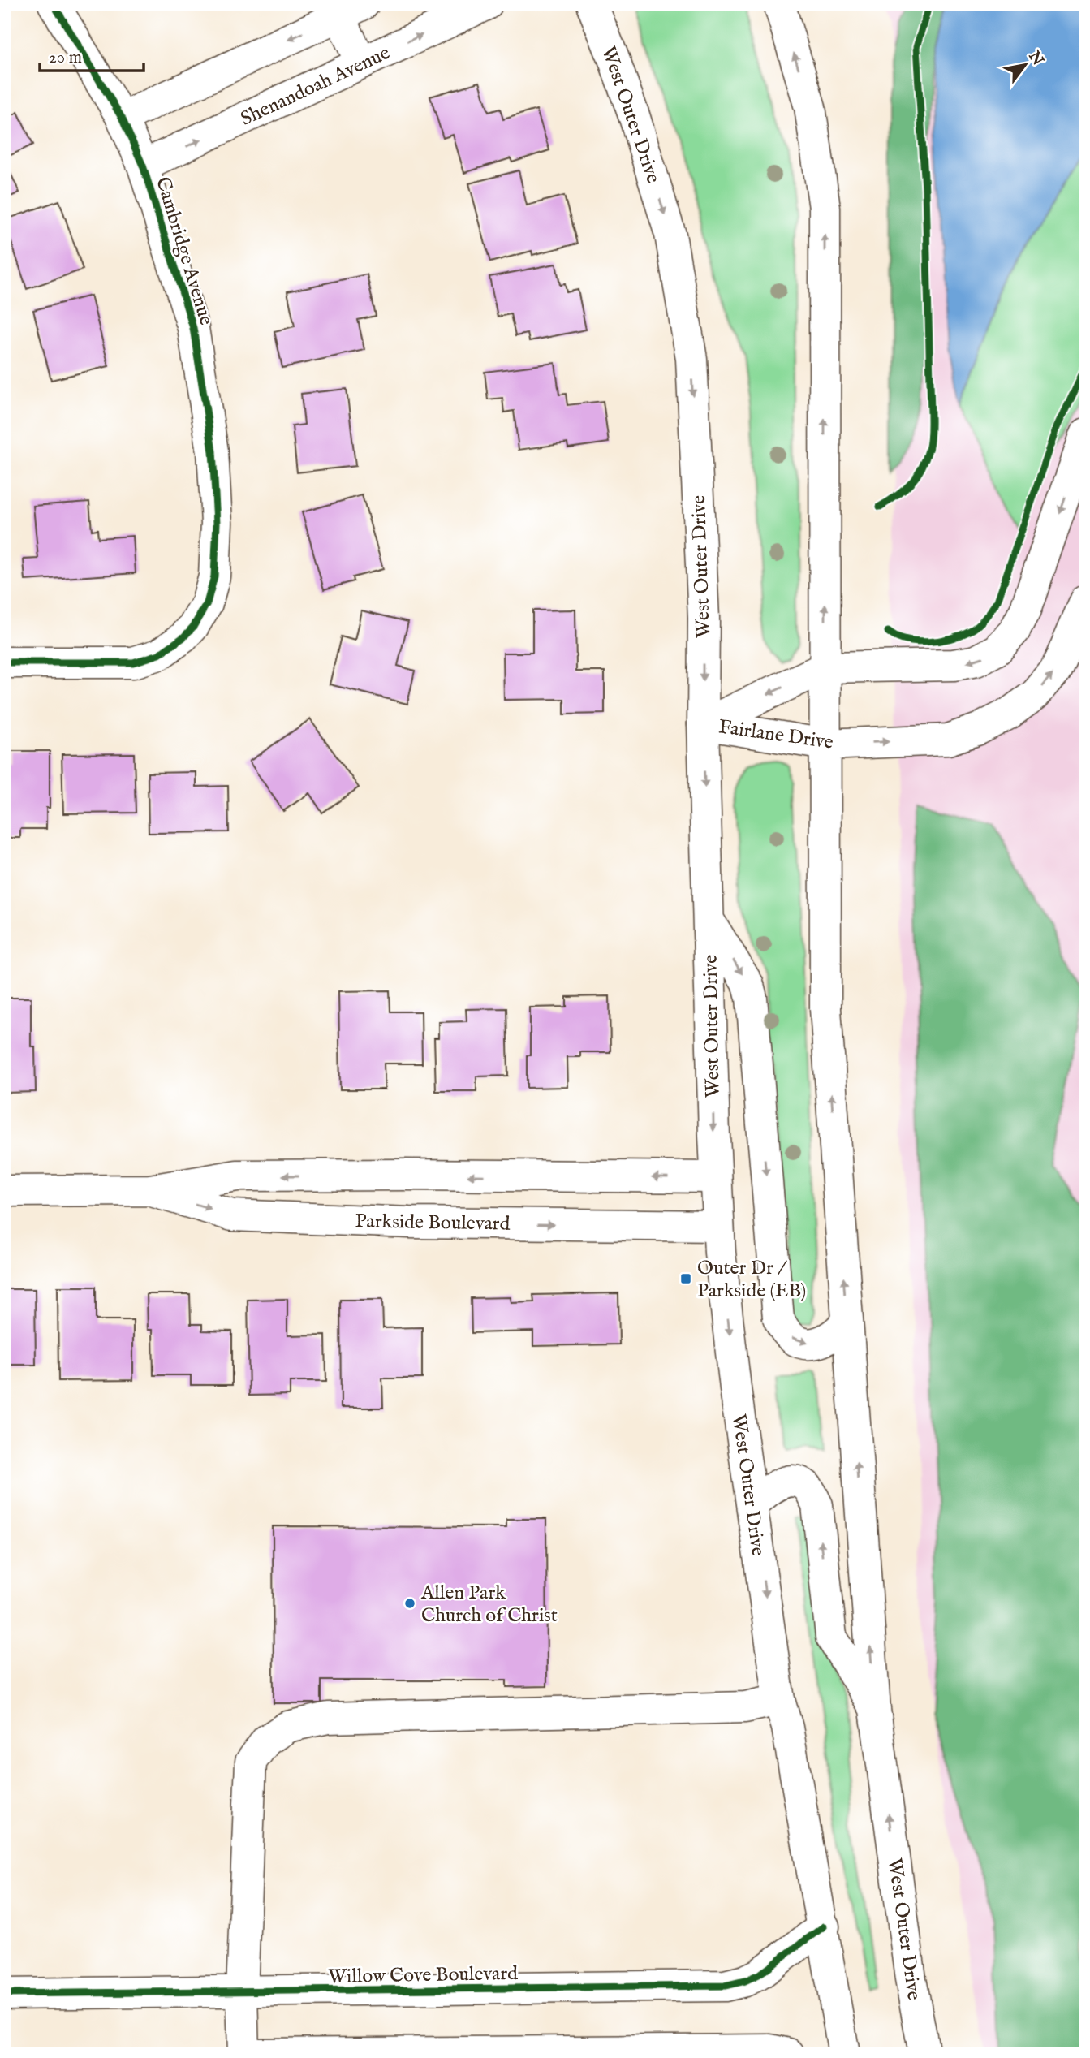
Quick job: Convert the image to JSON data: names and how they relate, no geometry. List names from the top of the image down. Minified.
{"streets":{"street":["Shenandoah Avenue","West Outer Drive","Cambridge Avenue","Fairlane Drive","Parkside Boulevard","Willow Cove Boulevard"]},"crossings":[["Shenandoah Avenue","Cambridge Avenue"],["West Outer Drive","Fairlane Drive"],["West Outer Drive","Parkside Boulevard"],["West Outer Drive","Willow Cove Boulevard"]],"places":{"transit":["Outer Dr / Parkside (EB)"],"other":["Allen Park Church of Christ"]},"scale_bar":"20 m","north":"top right"}
